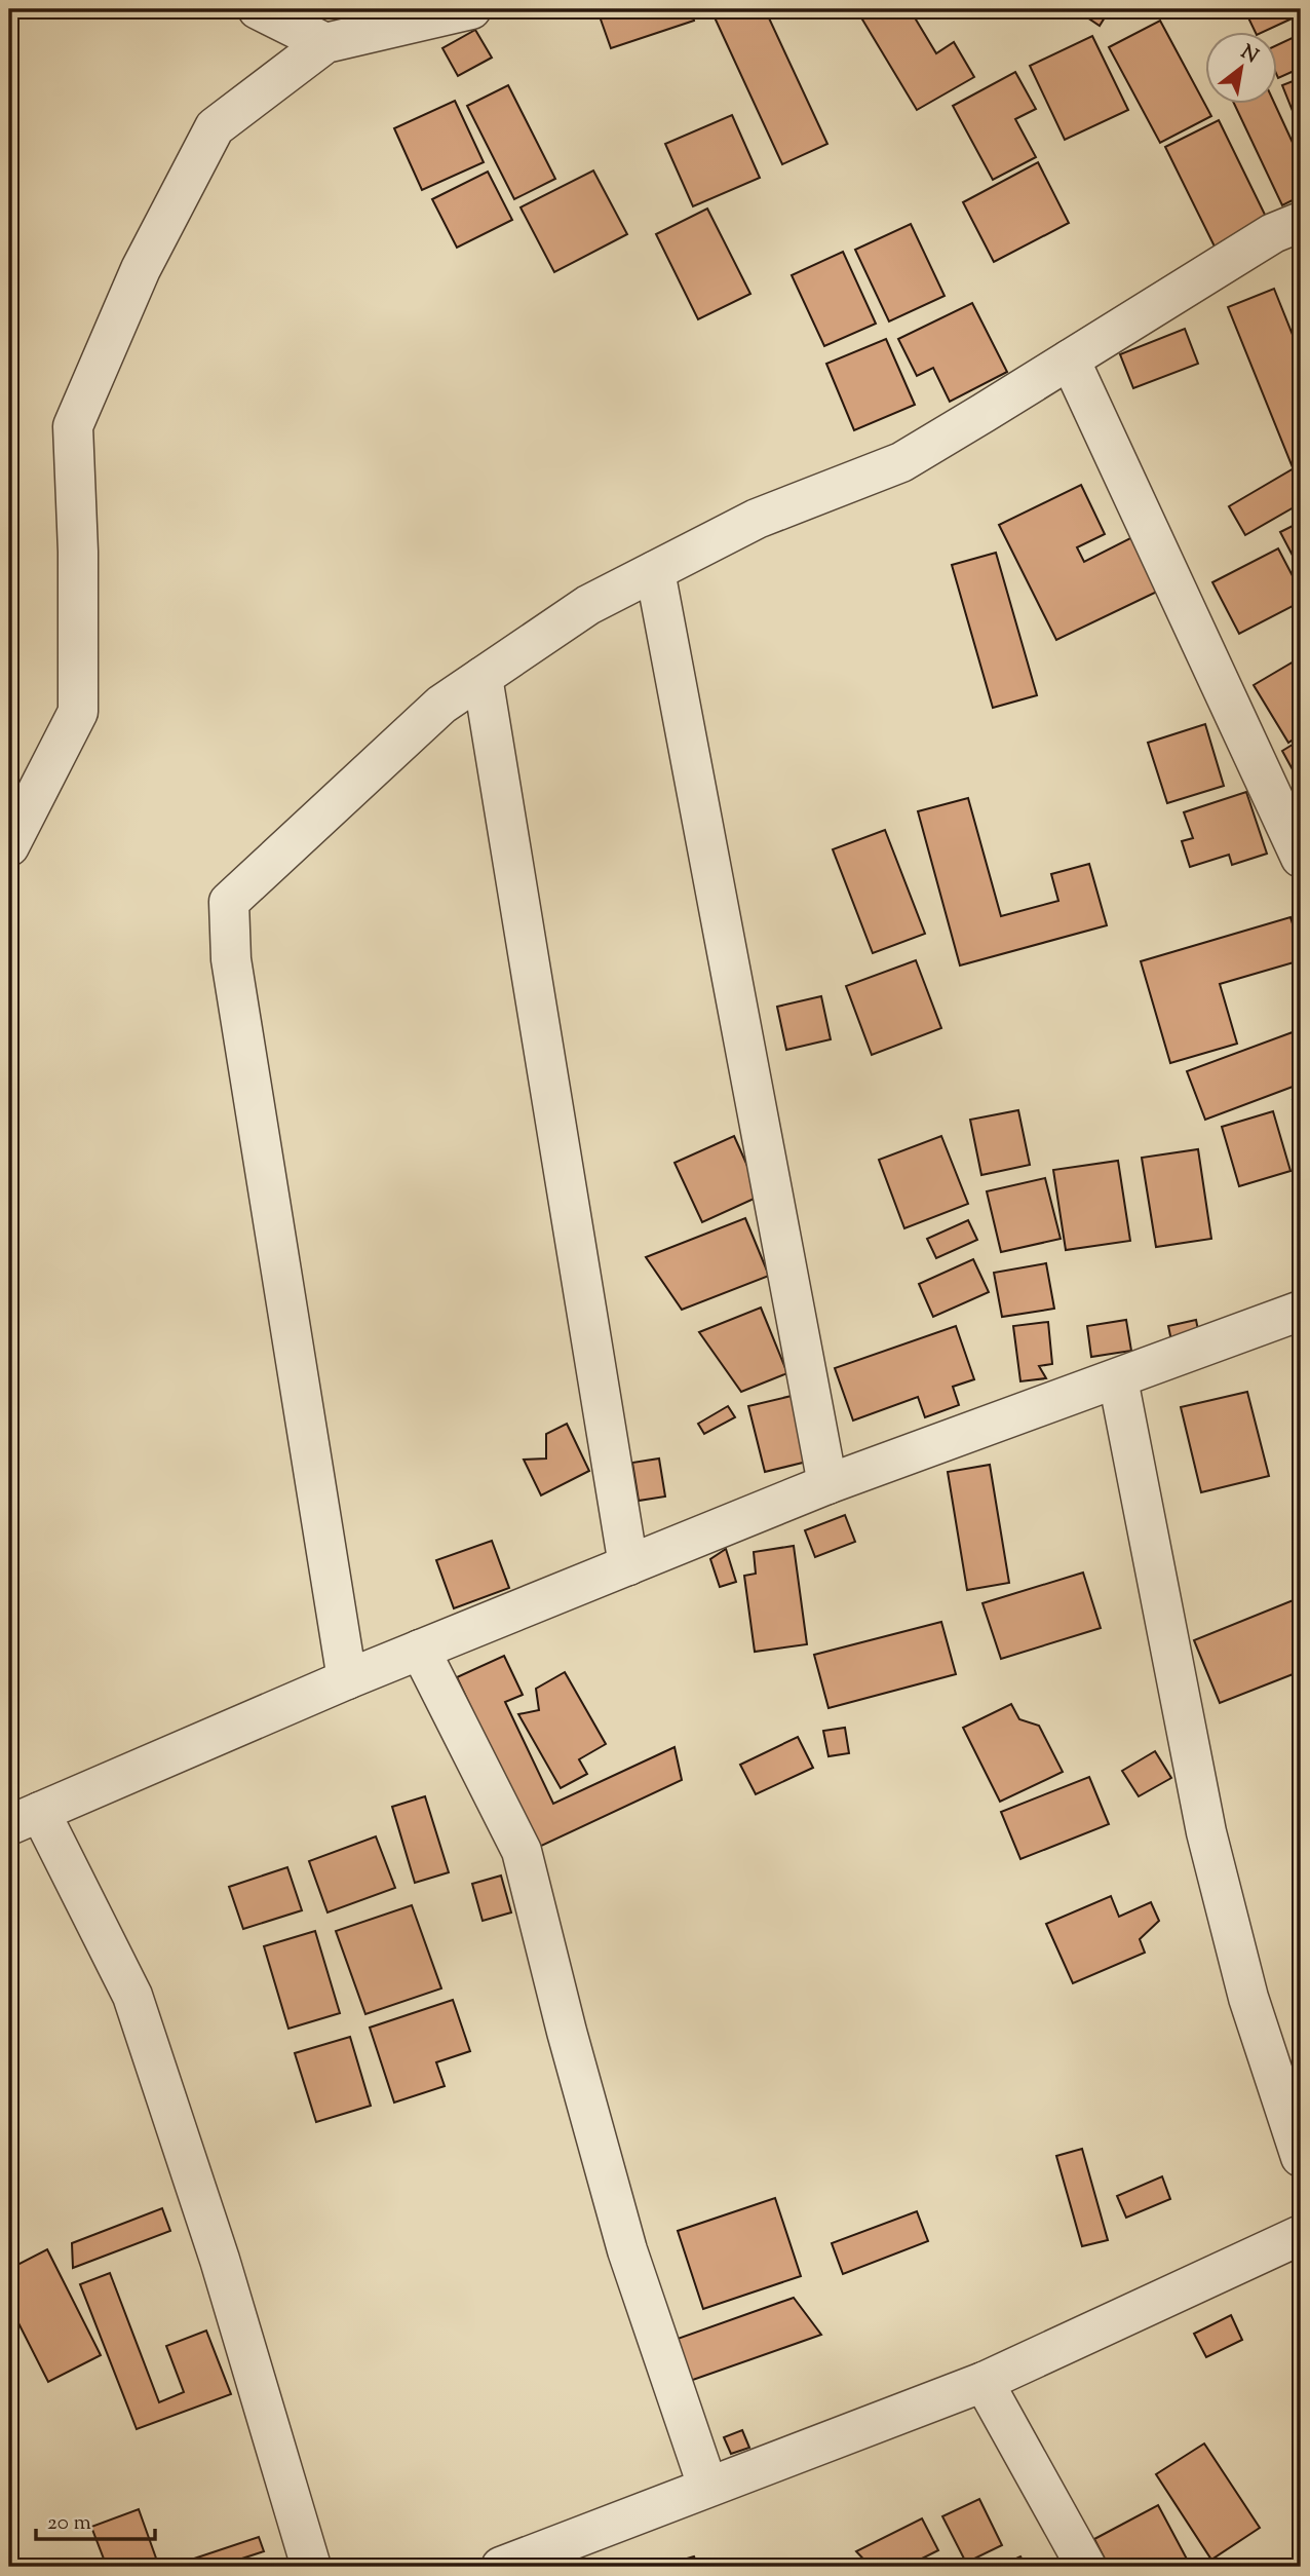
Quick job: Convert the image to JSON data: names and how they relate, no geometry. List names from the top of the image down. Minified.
{"scale_bar":"20 m","north":"top right"}
